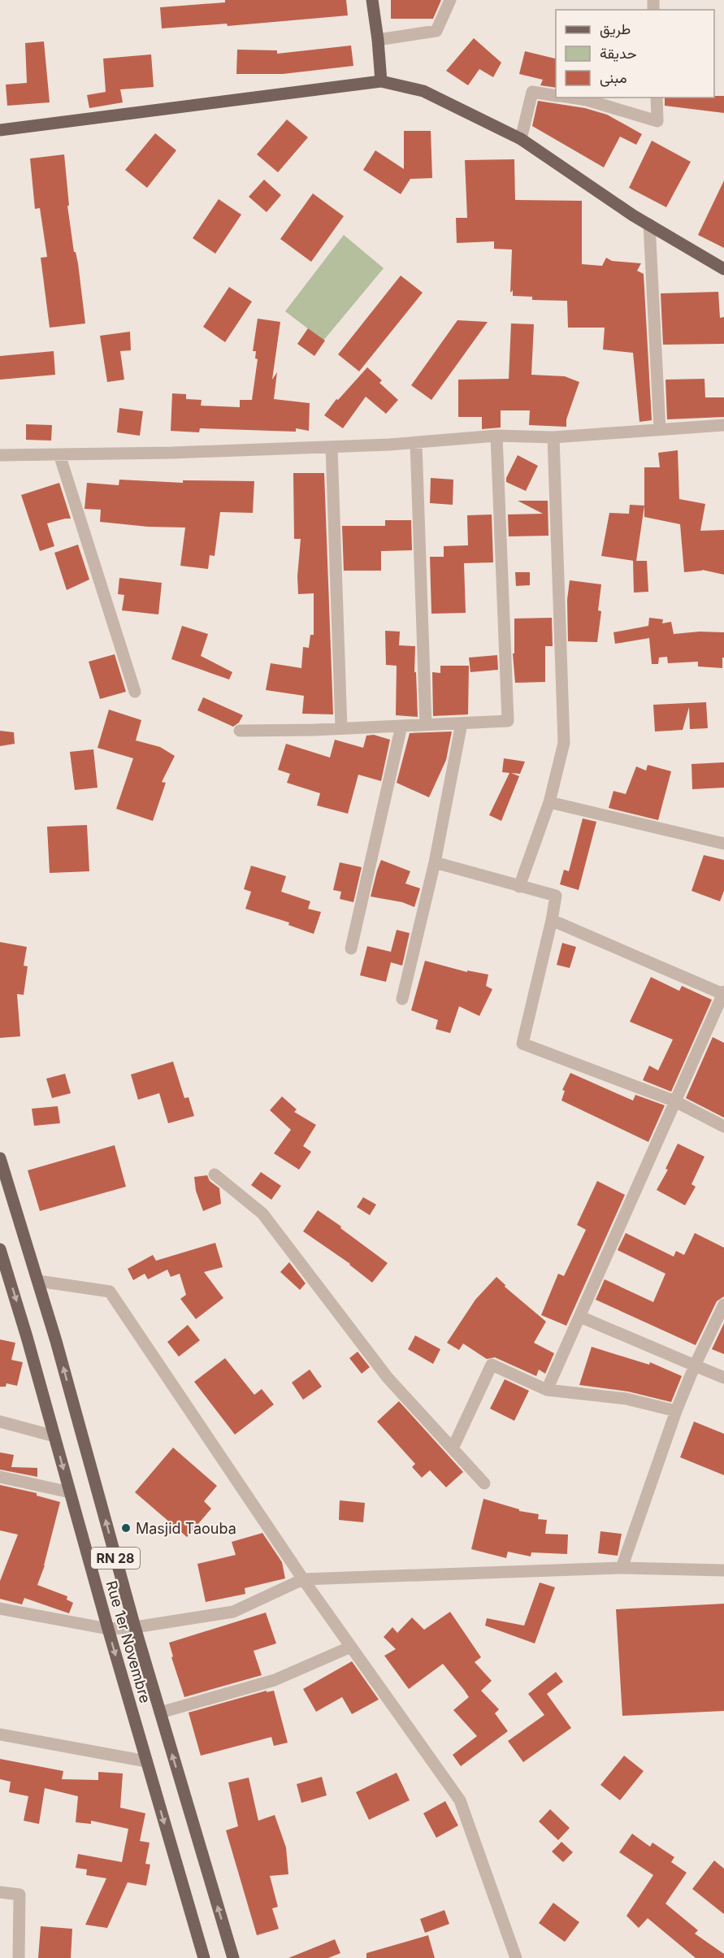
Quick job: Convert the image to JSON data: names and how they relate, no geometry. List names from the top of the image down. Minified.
{"streets":{"main road":["RN 28","Rue 1er Novembre"]},"places":["Masjid Taouba"],"legend":["طريق","حديقة","مبنى"]}
